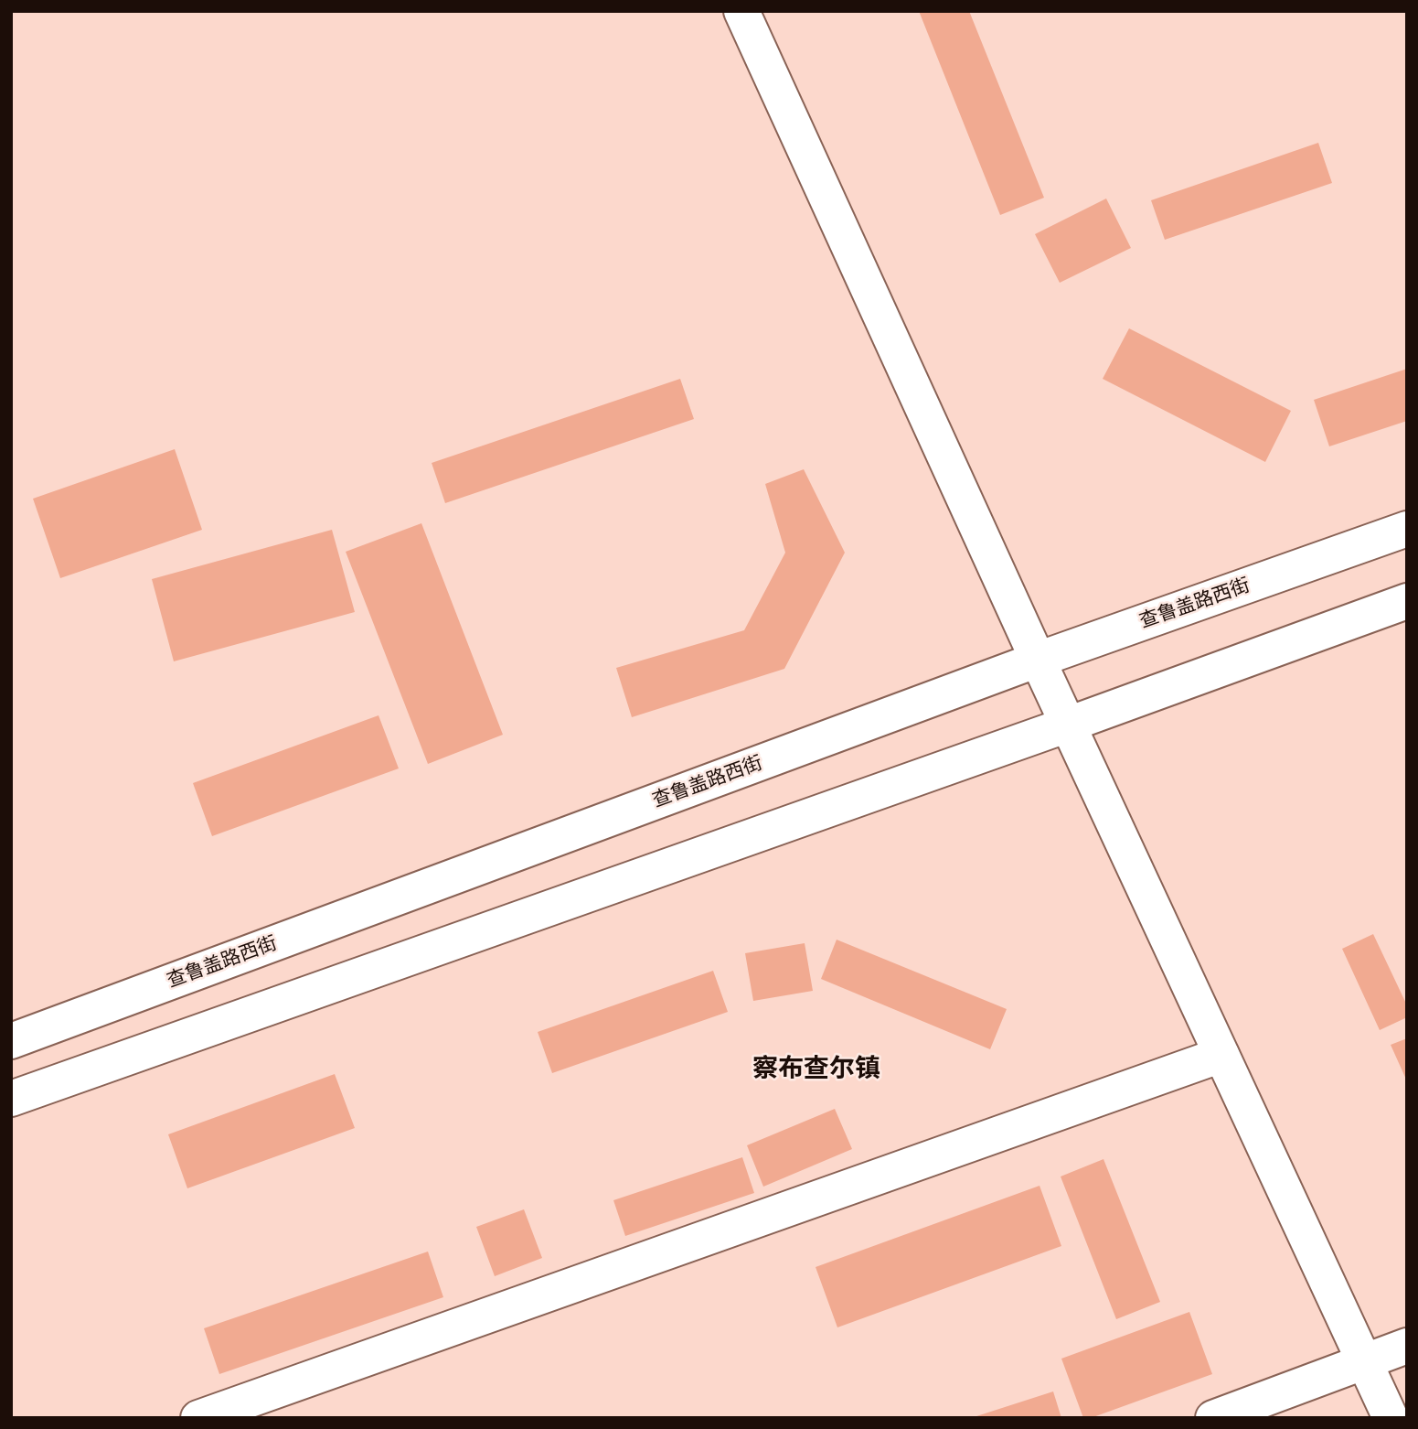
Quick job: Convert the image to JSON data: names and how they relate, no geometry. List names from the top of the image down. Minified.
{"streets":{"street":["查鲁盖路西街"]},"districts":["察布查尔镇"]}
